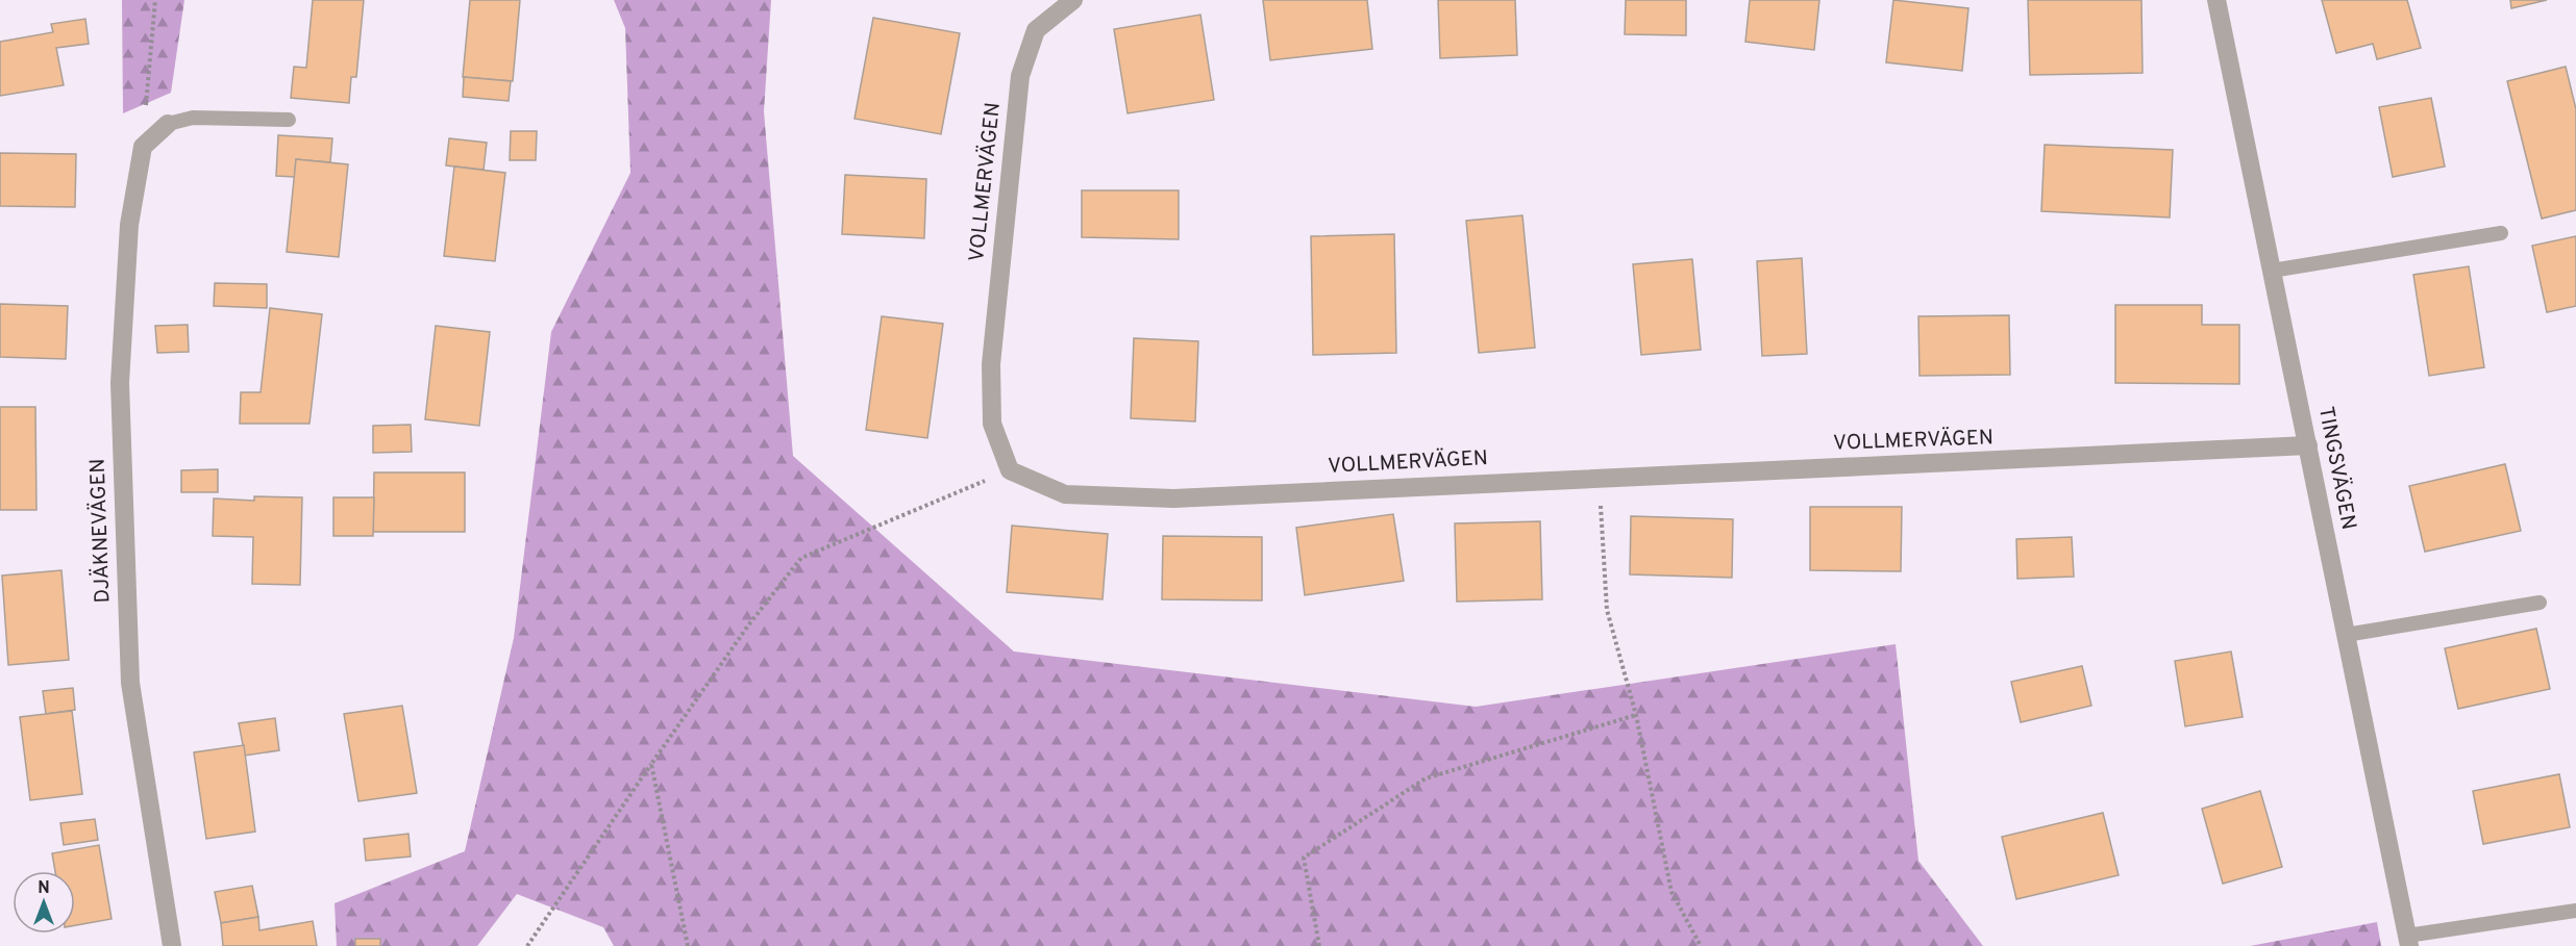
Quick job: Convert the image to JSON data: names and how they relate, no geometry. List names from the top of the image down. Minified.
{"streets":{"street":["VOLLMERVÄGEN","TINGSVÄGEN","DJÄKNEVÄGEN"]},"crossings":[["VOLLMERVÄGEN","TINGSVÄGEN"]],"north":"top"}
